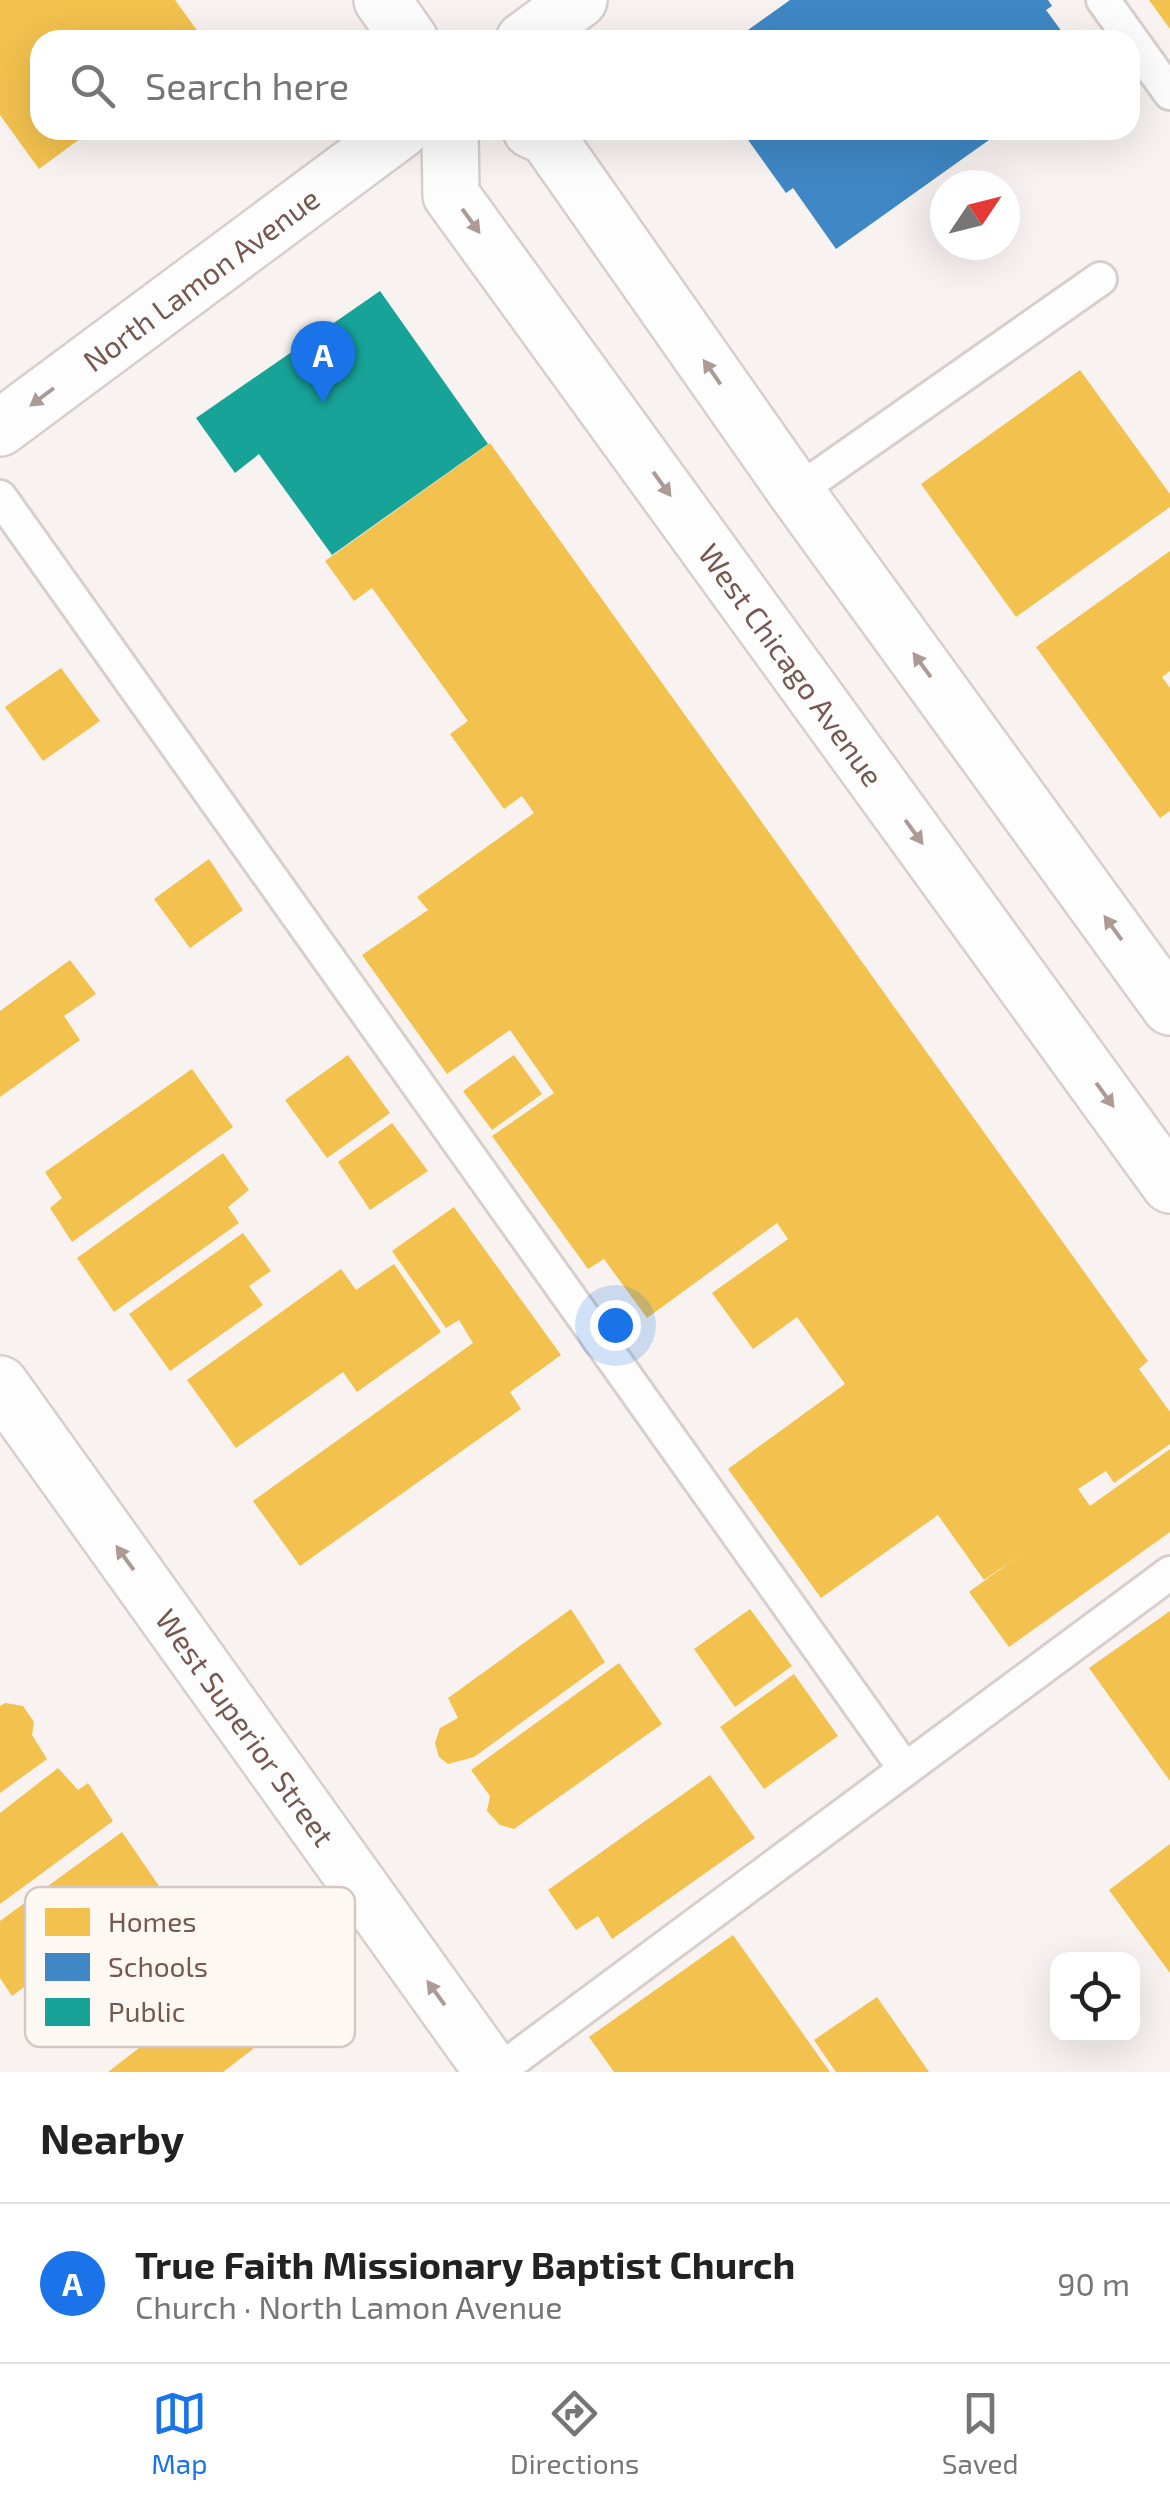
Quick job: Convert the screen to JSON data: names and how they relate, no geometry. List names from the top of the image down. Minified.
{"streets":{"main road":["North Lamon Avenue","West Chicago Avenue","West Superior Street"]},"one_way":["North Lamon Avenue","West Superior Street"],"legend":["Homes","Schools","Public"],"north":"top right","page":{"search":"Search here","pins":"A","heading":"Nearby","list":[{"mark":"A","name":"True Faith Missionary Baptist Church","note":"Church · North Lamon Avenue","value":"90 m"}],"nav":["Map","Directions","Saved"]}}
